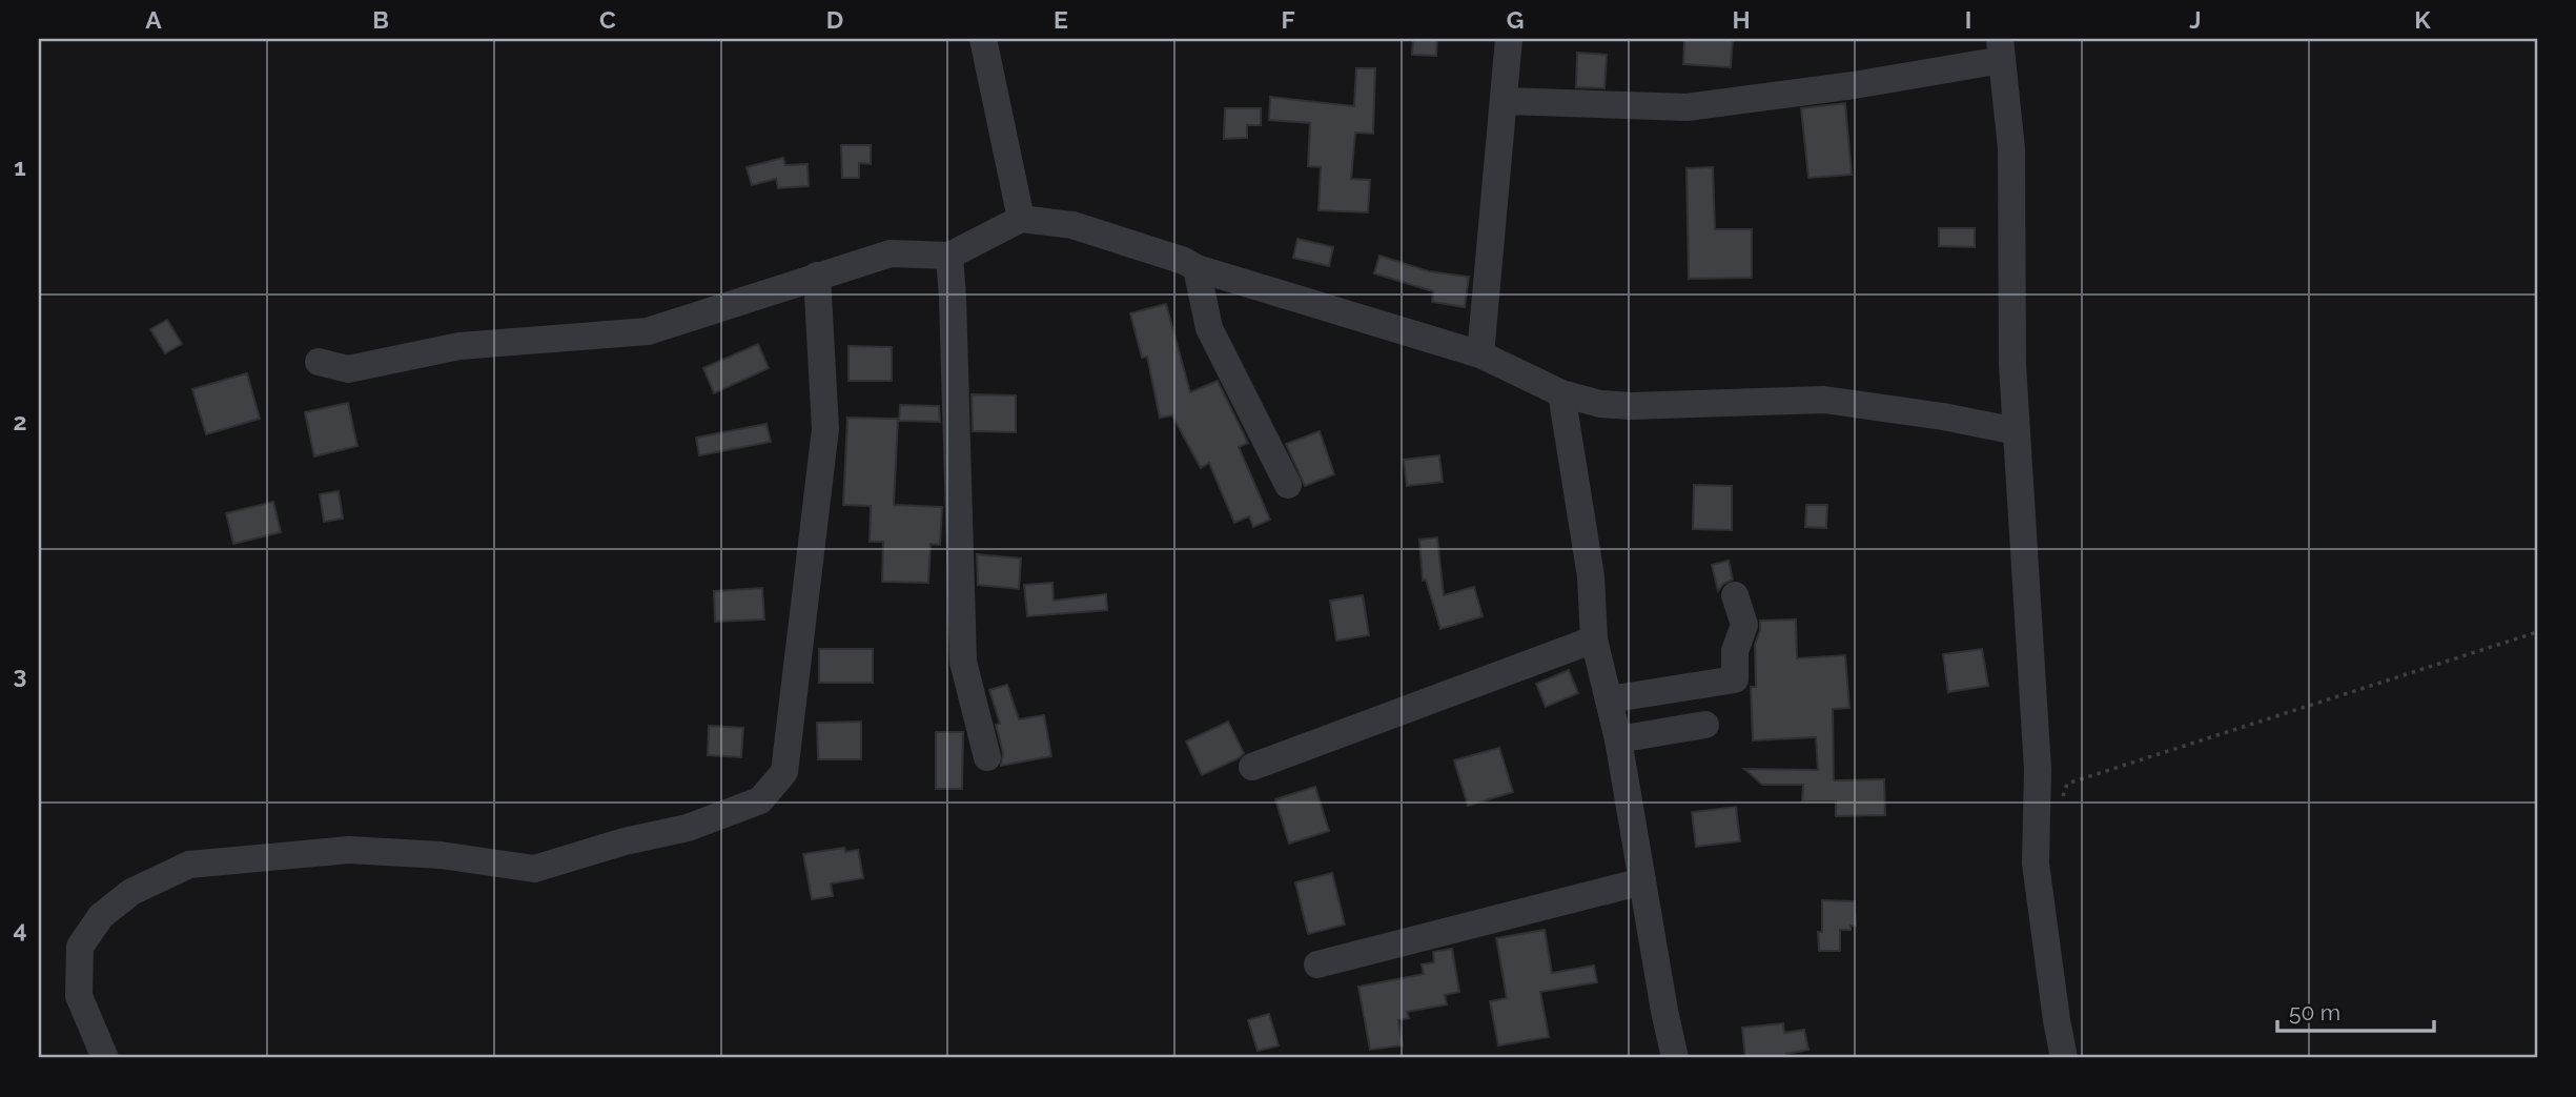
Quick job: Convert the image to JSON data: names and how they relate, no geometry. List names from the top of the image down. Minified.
{"scale_bar":"50 m","grid":{"columns":["A","B","C","D","E","F","G","H","I","J","K"],"rows":["1","2","3","4"]}}
